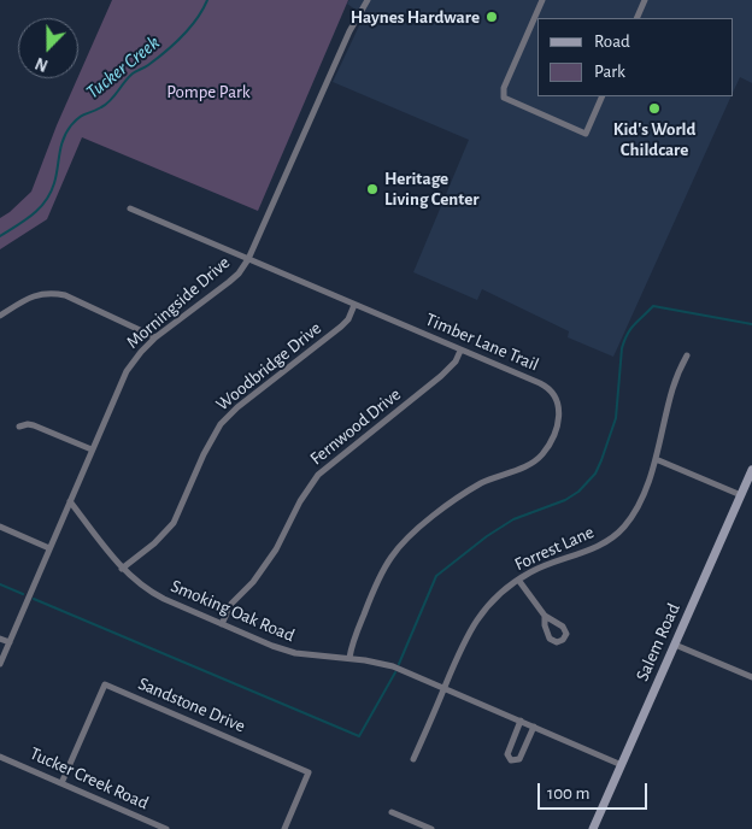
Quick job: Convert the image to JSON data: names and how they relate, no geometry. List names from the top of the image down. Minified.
{"streets":{"main road":["Salem Road"],"street":["Morningside Drive","Timber Lane Trail","Woodbridge Drive","Fernwood Drive","Forrest Lane","Smoking Oak Road","Sandstone Drive","Tucker Creek Road"]},"crossings":[["Morningside Drive","Timber Lane Trail"],["Morningside Drive","Smoking Oak Road"],["Timber Lane Trail","Woodbridge Drive"],["Timber Lane Trail","Fernwood Drive"],["Timber Lane Trail","Smoking Oak Road"],["Woodbridge Drive","Smoking Oak Road"],["Fernwood Drive","Smoking Oak Road"],["Forrest Lane","Smoking Oak Road"],["Smoking Oak Road","Salem Road"],["Sandstone Drive","Tucker Creek Road"]],"water":["Tucker Creek"],"parks":["Pompe Park"],"places":["Haynes Hardware","Kid's World Childcare","Heritage Living Center"],"legend":["Road","Park"],"scale_bar":"100 m","north":"bottom"}
